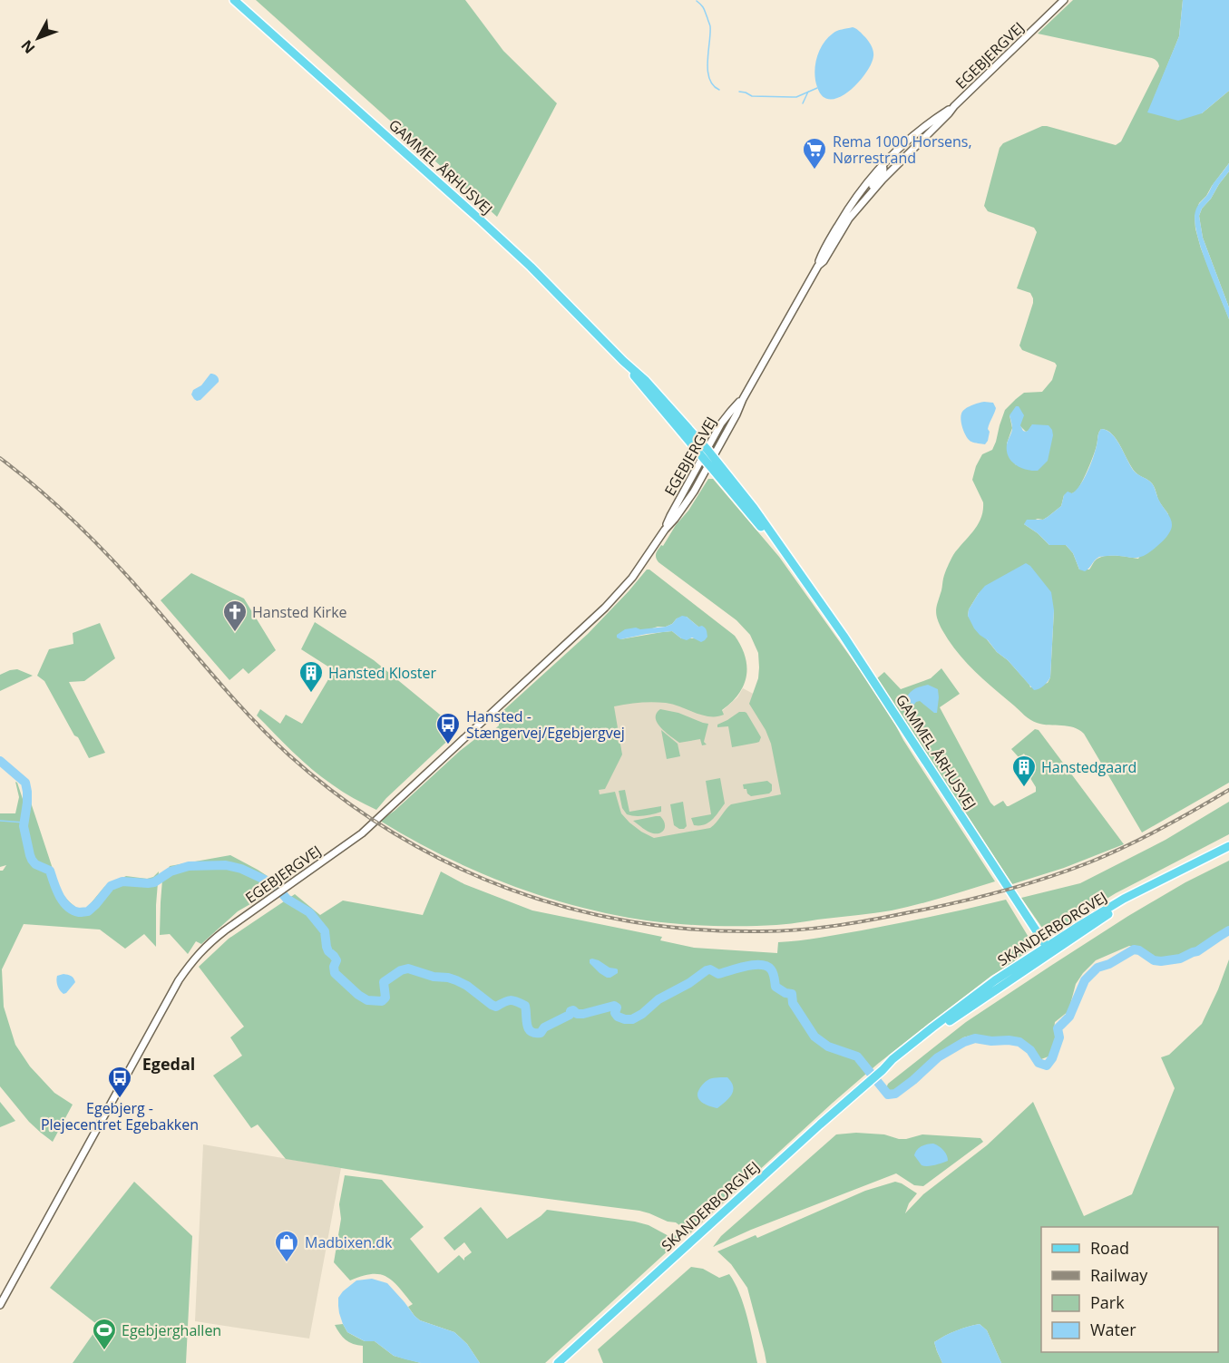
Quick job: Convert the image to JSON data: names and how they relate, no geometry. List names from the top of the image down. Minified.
{"streets":{"main road":["GAMMEL ÅRHUSVEJ","SKANDERBORGVEJ"],"street":["EGEBJERGVEJ"]},"crossings":[["EGEBJERGVEJ","GAMMEL ÅRHUSVEJ"],["GAMMEL ÅRHUSVEJ","SKANDERBORGVEJ"]],"districts":["Egedal"],"places":{"supermarket":["Rema 1000 Horsens, Nørrestrand"],"church":["Hansted Kirke"],"building":["Hansted Kloster","Hanstedgaard"],"bus stop":["Hansted - Stængervej/Egebjergvej","Egebjerg - Plejecentret Egebakken"],"shop":["Madbixen.dk"],"sports":["Egebjerghallen"]},"legend":["Road","Railway","Park","Water"],"north":"bottom left"}
